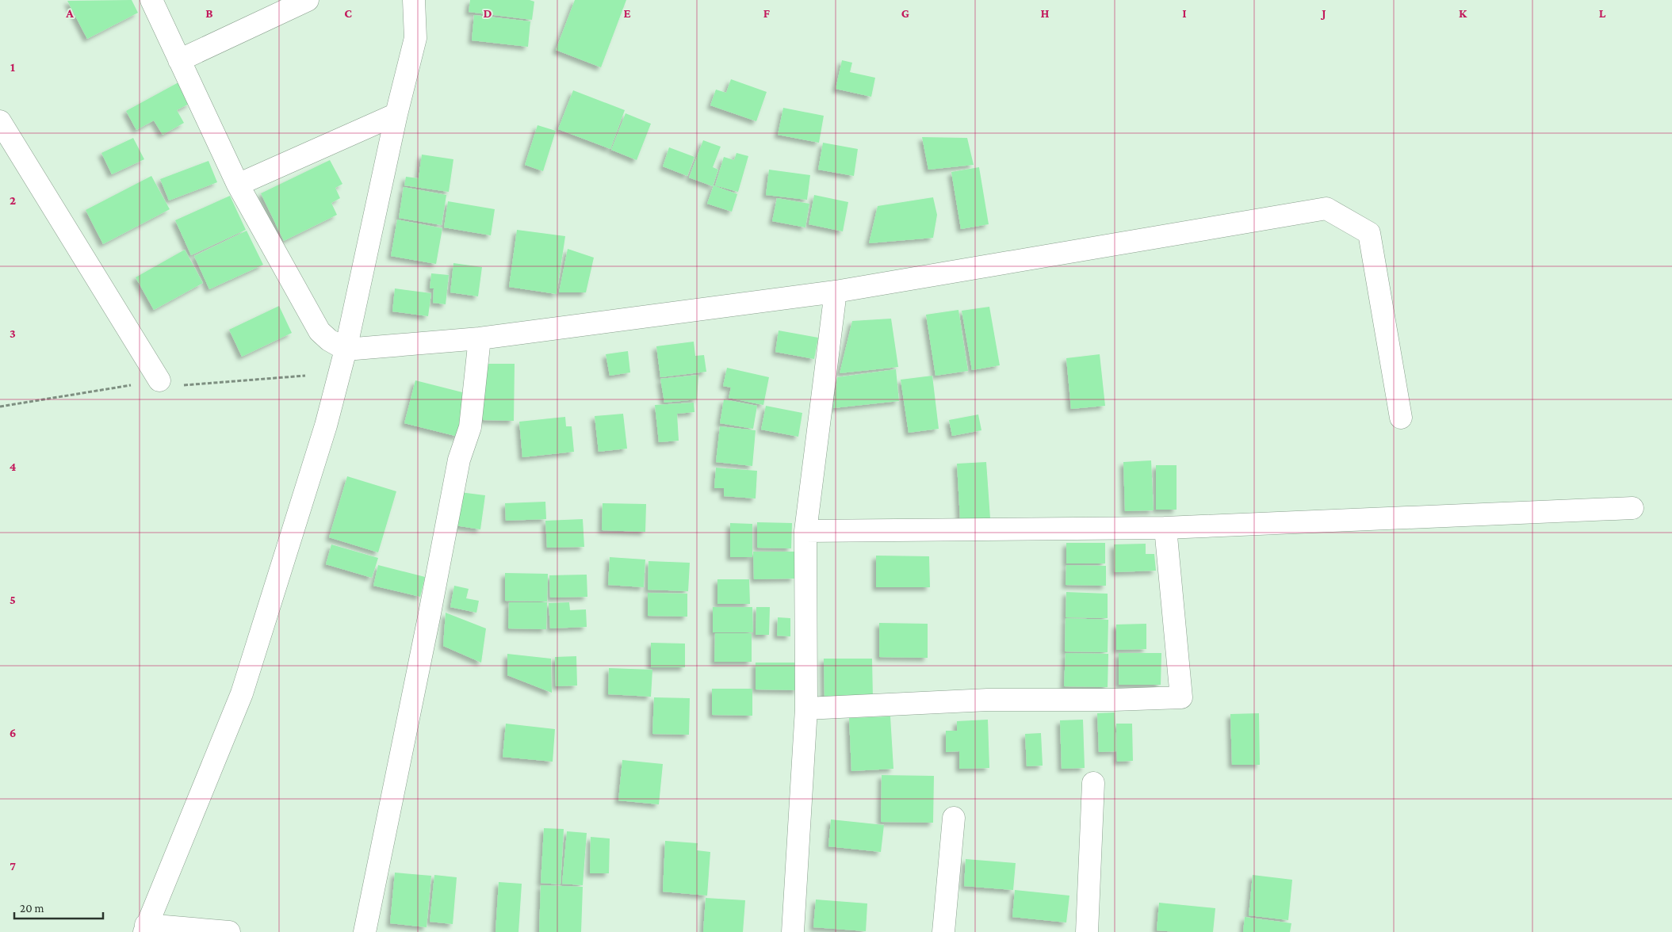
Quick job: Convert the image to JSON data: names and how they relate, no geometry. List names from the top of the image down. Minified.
{"scale_bar":"20 m","grid":{"columns":["A","B","C","D","E","F","G","H","I","J","K","L"],"rows":["1","2","3","4","5","6","7"]}}
